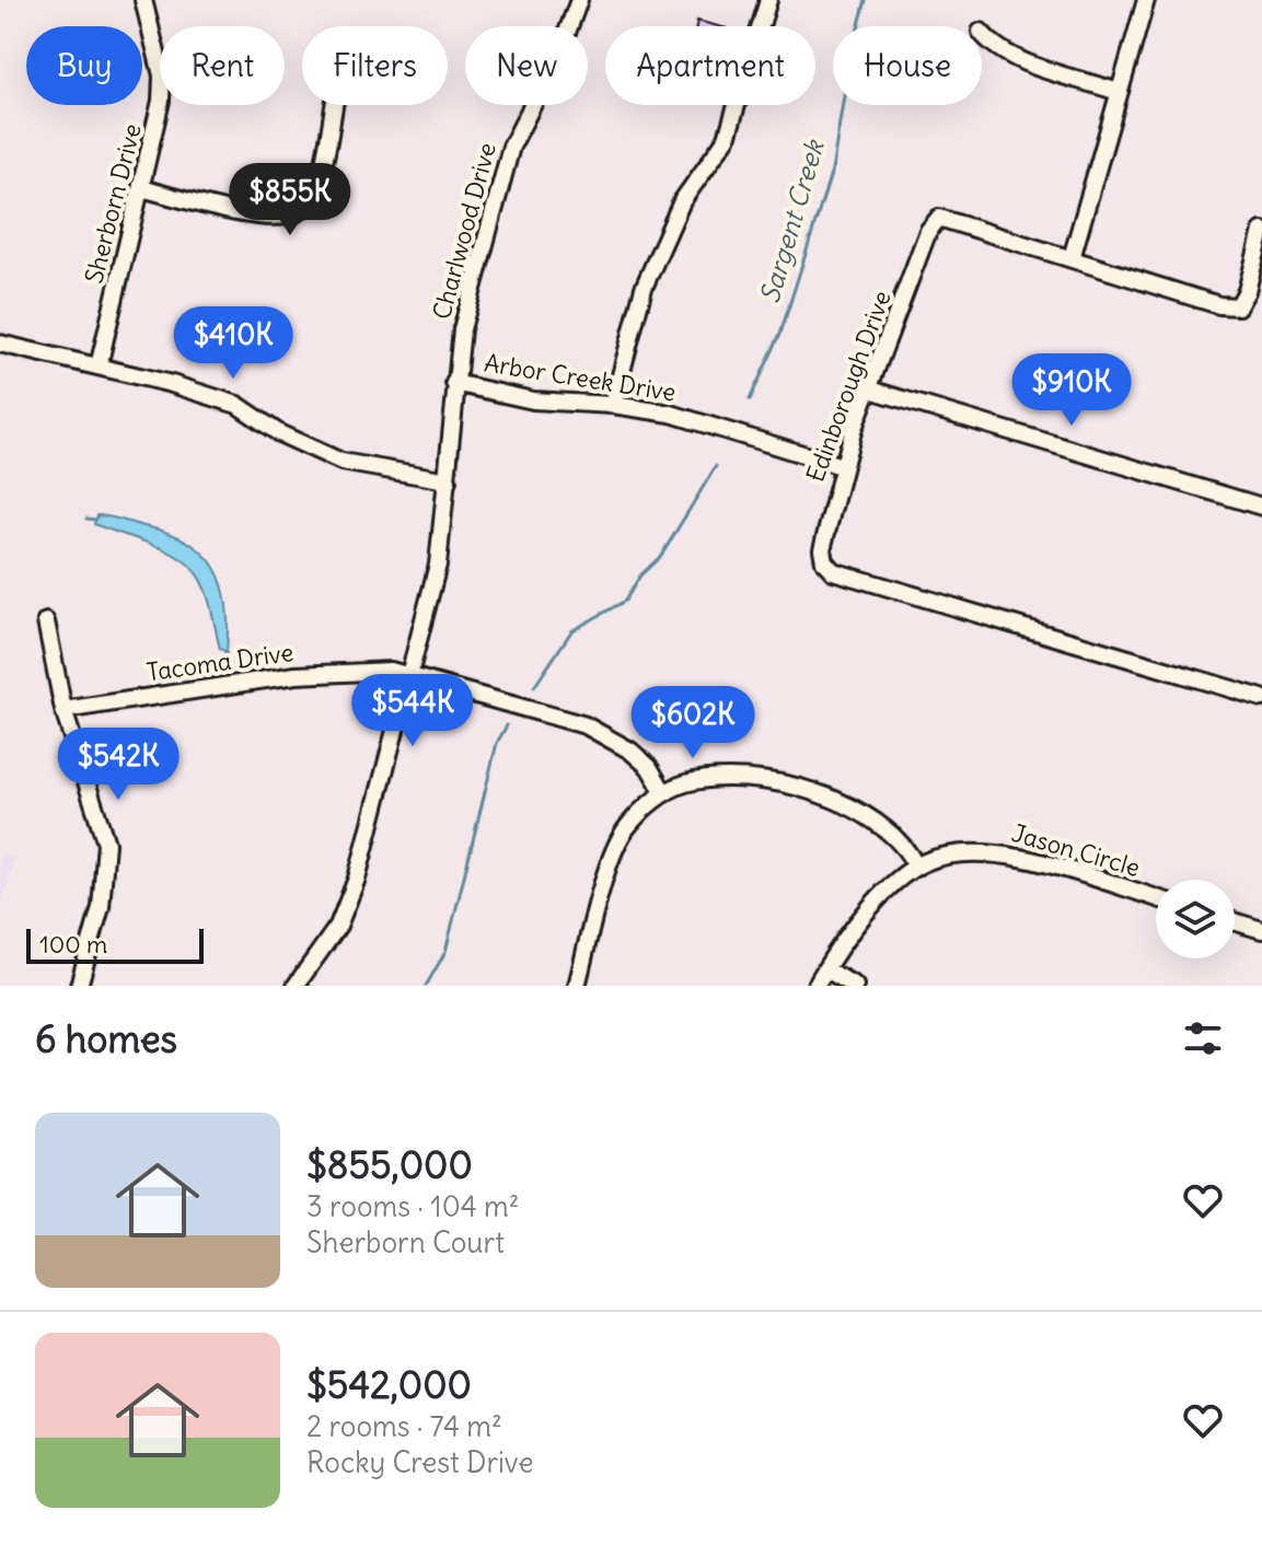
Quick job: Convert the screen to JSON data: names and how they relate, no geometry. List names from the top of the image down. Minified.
{"streets":{"street":["Sherborn Drive","Charlwood Drive","Arbor Creek Drive","Edinborough Drive","Tacoma Drive","Jason Circle"]},"crossings":[["Charlwood Drive","Arbor Creek Drive"],["Arbor Creek Drive","Edinborough Drive"]],"water":["Sargent Creek"],"scale_bar":"100 m","page":{"chip":["Buy","Rent","Filters","New","Apartment","House"],"price":["$855K","$410K","$910K","$544K","$602K","$542K"],"scale":"100 m","heading":"6 homes","list":[{"name":"$855,000","note":"3 rooms · 104 m² · Sherborn Court"},{"name":"$542,000","note":"2 rooms · 74 m² · Rocky Crest Drive"}]}}
